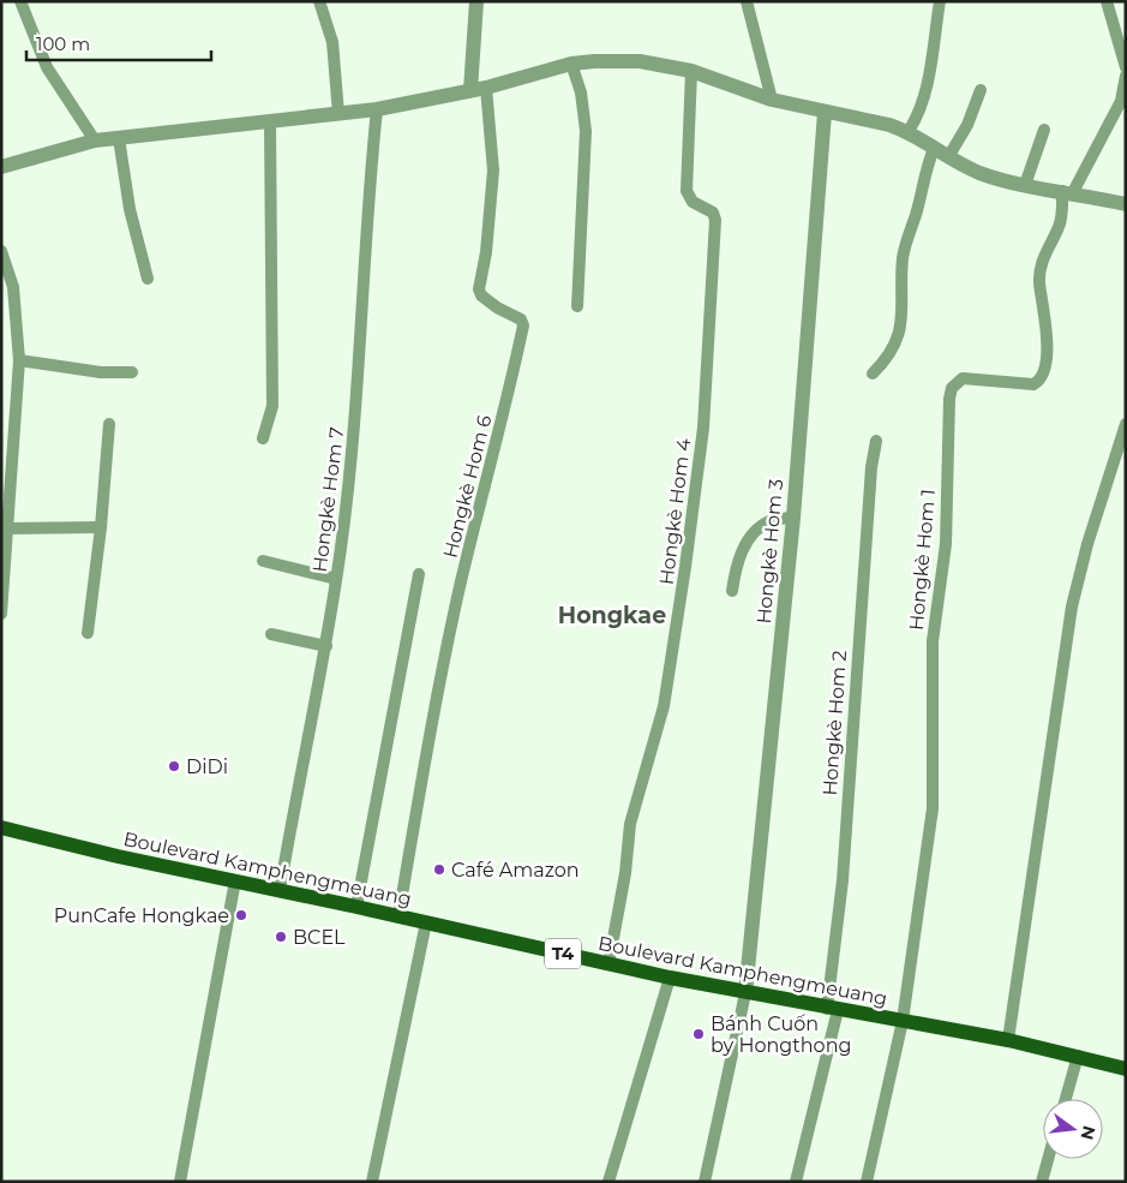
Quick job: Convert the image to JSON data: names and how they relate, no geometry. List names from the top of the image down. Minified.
{"streets":{"main road":["Boulevard Kamphengmeuang","T4"],"street":["Hongkè Hom 6","Hongkè Hom 7","Hongkè Hom 4","Hongkè Hom 3","Hongkè Hom 1","Hongkè Hom 2"]},"crossings":[["Hongkè Hom 6","Boulevard Kamphengmeuang"],["Hongkè Hom 7","Boulevard Kamphengmeuang"],["Hongkè Hom 4","Boulevard Kamphengmeuang"],["Hongkè Hom 3","Boulevard Kamphengmeuang"],["Hongkè Hom 1","Boulevard Kamphengmeuang"],["Hongkè Hom 2","Boulevard Kamphengmeuang"]],"districts":["Hongkae"],"places":["DiDi","Café Amazon","PunCafe Hongkae","BCEL","Bánh Cuốn by Hongthong"],"scale_bar":"100 m","north":"right"}
